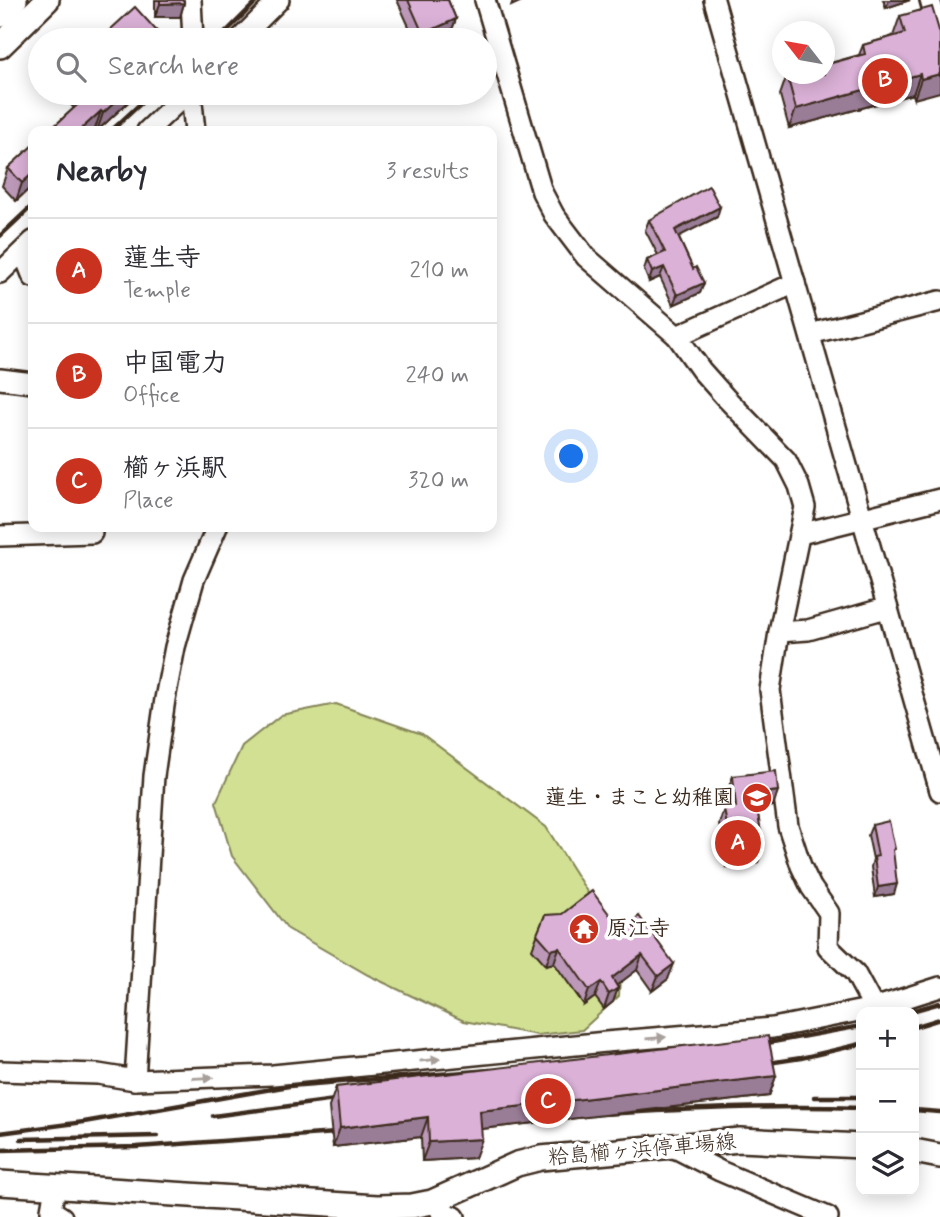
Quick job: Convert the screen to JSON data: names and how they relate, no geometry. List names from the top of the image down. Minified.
{"streets":{"main road":["粭島櫛ヶ浜停車場線"]},"places":{"school or university":["蓮生・まこと幼稚園"],"temple":["原江寺"]},"north":"top left","page":{"search":"Search here","pins":["B","A","C"],"heading":["Nearby","3 results"],"list":[{"mark":"A","name":"蓮生寺","note":"Temple","value":"210 m"},{"mark":"B","name":"中国電力","note":"Office","value":"240 m"},{"mark":"C","name":"櫛ヶ浜駅","note":"Place","value":"320 m"}],"map_buttons":["+","−"]}}
